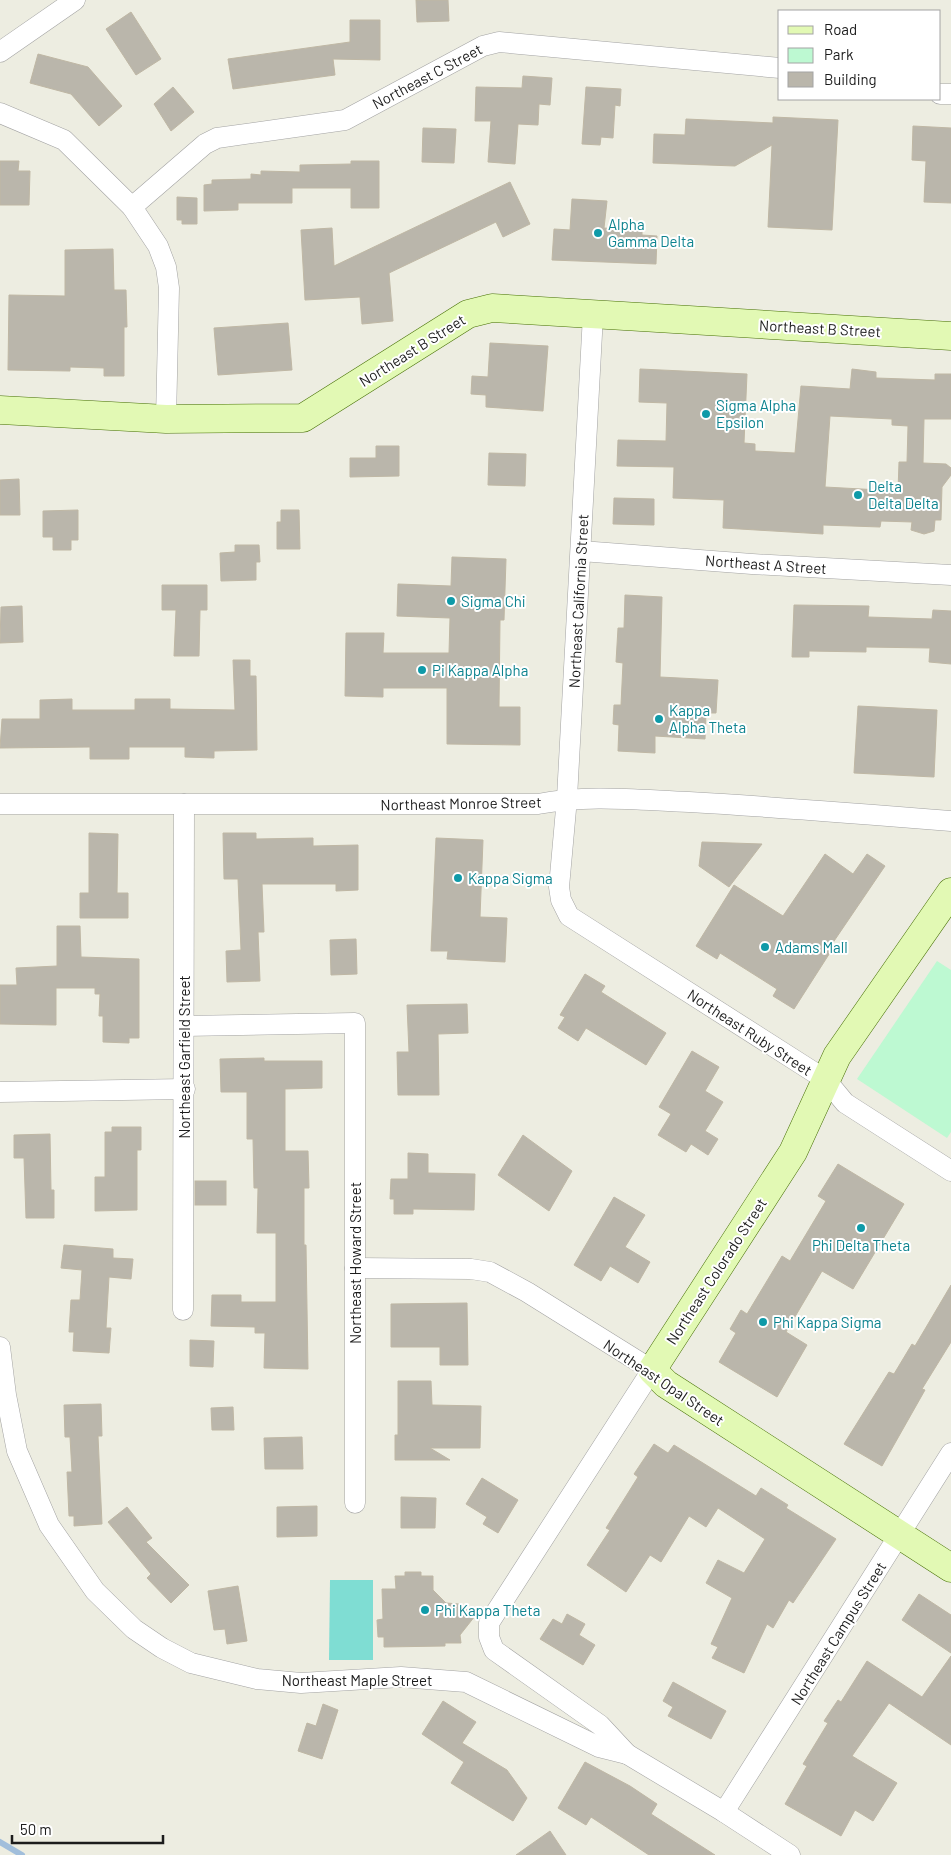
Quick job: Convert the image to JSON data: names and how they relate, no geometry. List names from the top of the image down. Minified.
{"streets":{"street":["Northeast C Street","Northeast B Street","Northeast A Street","Northeast California Street","Northeast Monroe Street","Northeast Ruby Street","Northeast Garfield Street","Northeast Howard Street","Northeast Colorado Street","Northeast Opal Street","Northeast Campus Street","Northeast Maple Street"]},"crossings":[["Northeast B Street","Northeast California Street"],["Northeast A Street","Northeast California Street"],["Northeast California Street","Northeast Monroe Street"],["Northeast California Street","Northeast Ruby Street"],["Northeast Monroe Street","Northeast Garfield Street"],["Northeast Ruby Street","Northeast Colorado Street"],["Northeast Garfield Street","Northeast Howard Street"],["Northeast Howard Street","Northeast Opal Street"],["Northeast Colorado Street","Northeast Opal Street"],["Northeast Colorado Street","Northeast Maple Street"],["Northeast Opal Street","Northeast Campus Street"],["Northeast Campus Street","Northeast Maple Street"]],"places":["Alpha Gamma Delta","Sigma Alpha Epsilon","Delta Delta Delta","Sigma Chi","Pi Kappa Alpha","Kappa Alpha Theta","Kappa Sigma","Adams Mall","Phi Delta Theta","Phi Kappa Sigma","Phi Kappa Theta"],"legend":["Road","Park","Building"],"scale_bar":"50 m"}
